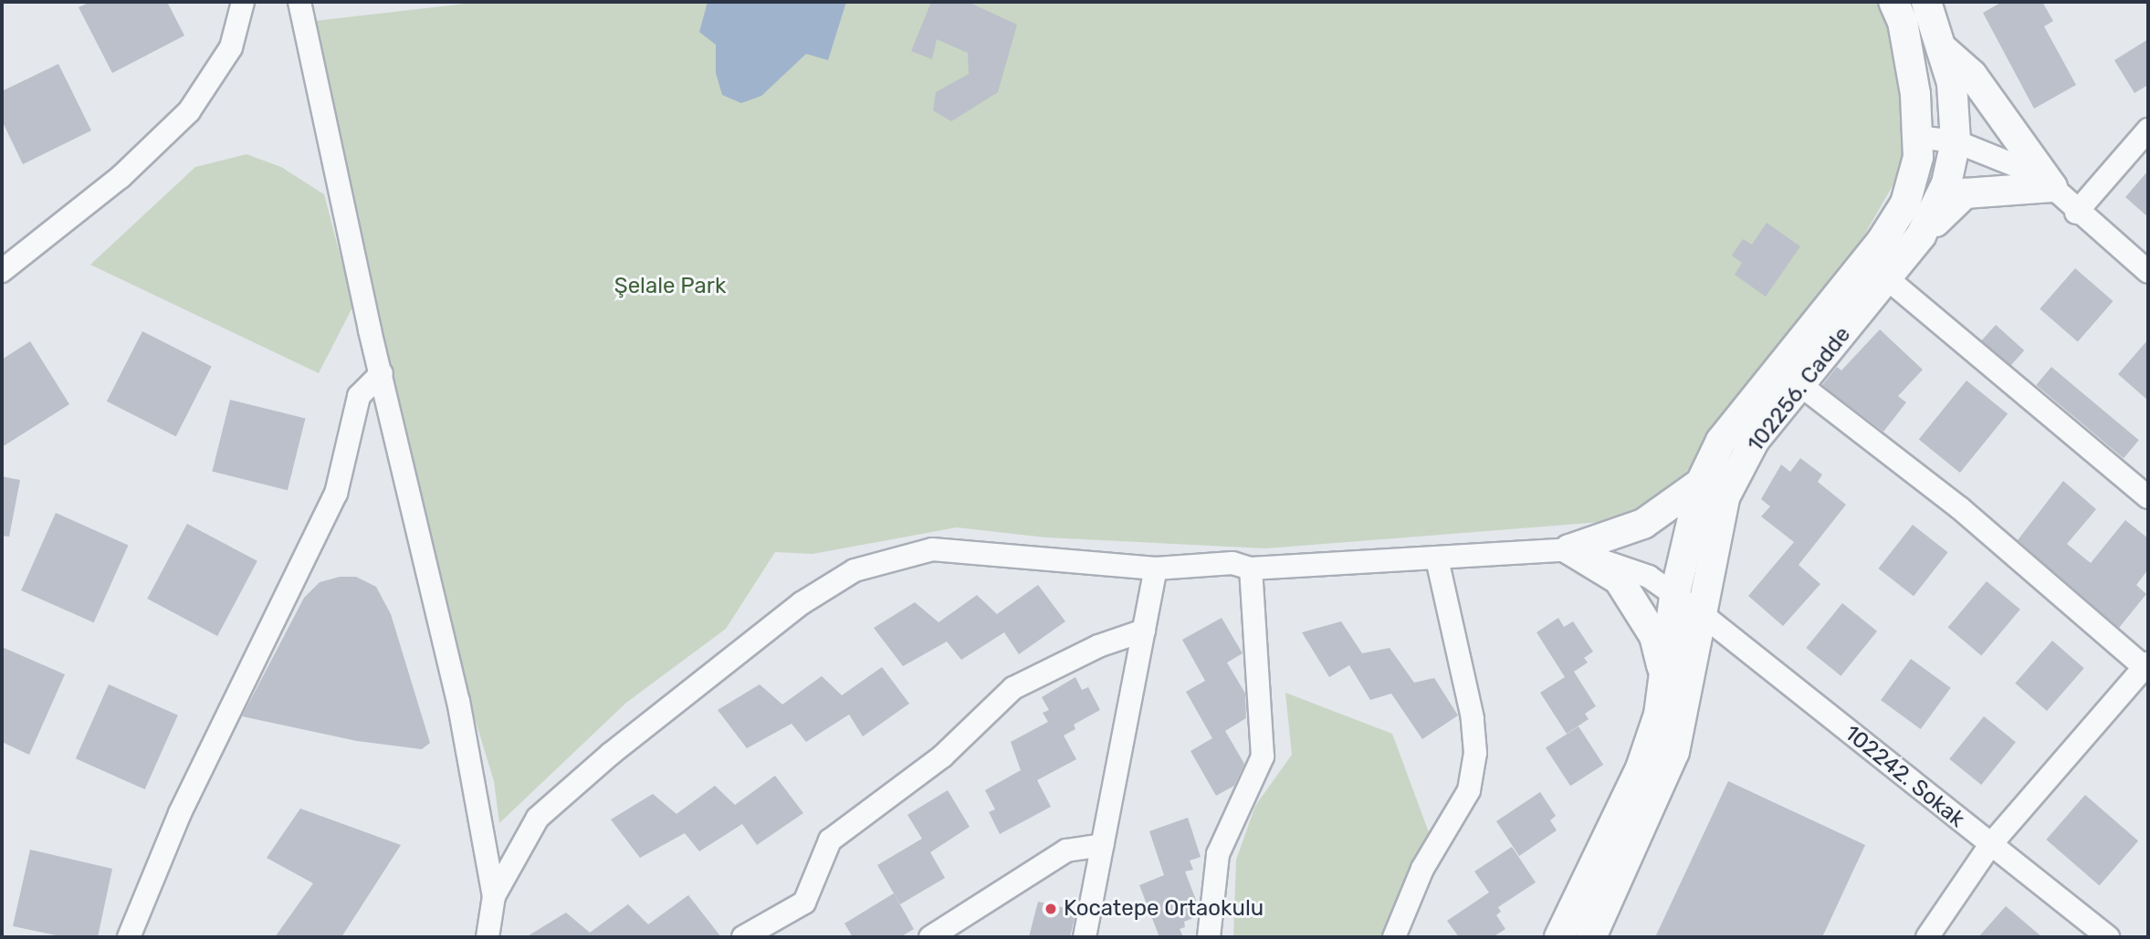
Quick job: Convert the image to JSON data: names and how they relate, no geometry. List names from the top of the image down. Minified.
{"streets":{"street":["102256. Cadde","102242. Sokak"]},"crossings":[["102256. Cadde","102242. Sokak"]],"parks":["Şelale Park"],"places":["Kocatepe Ortaokulu"]}
